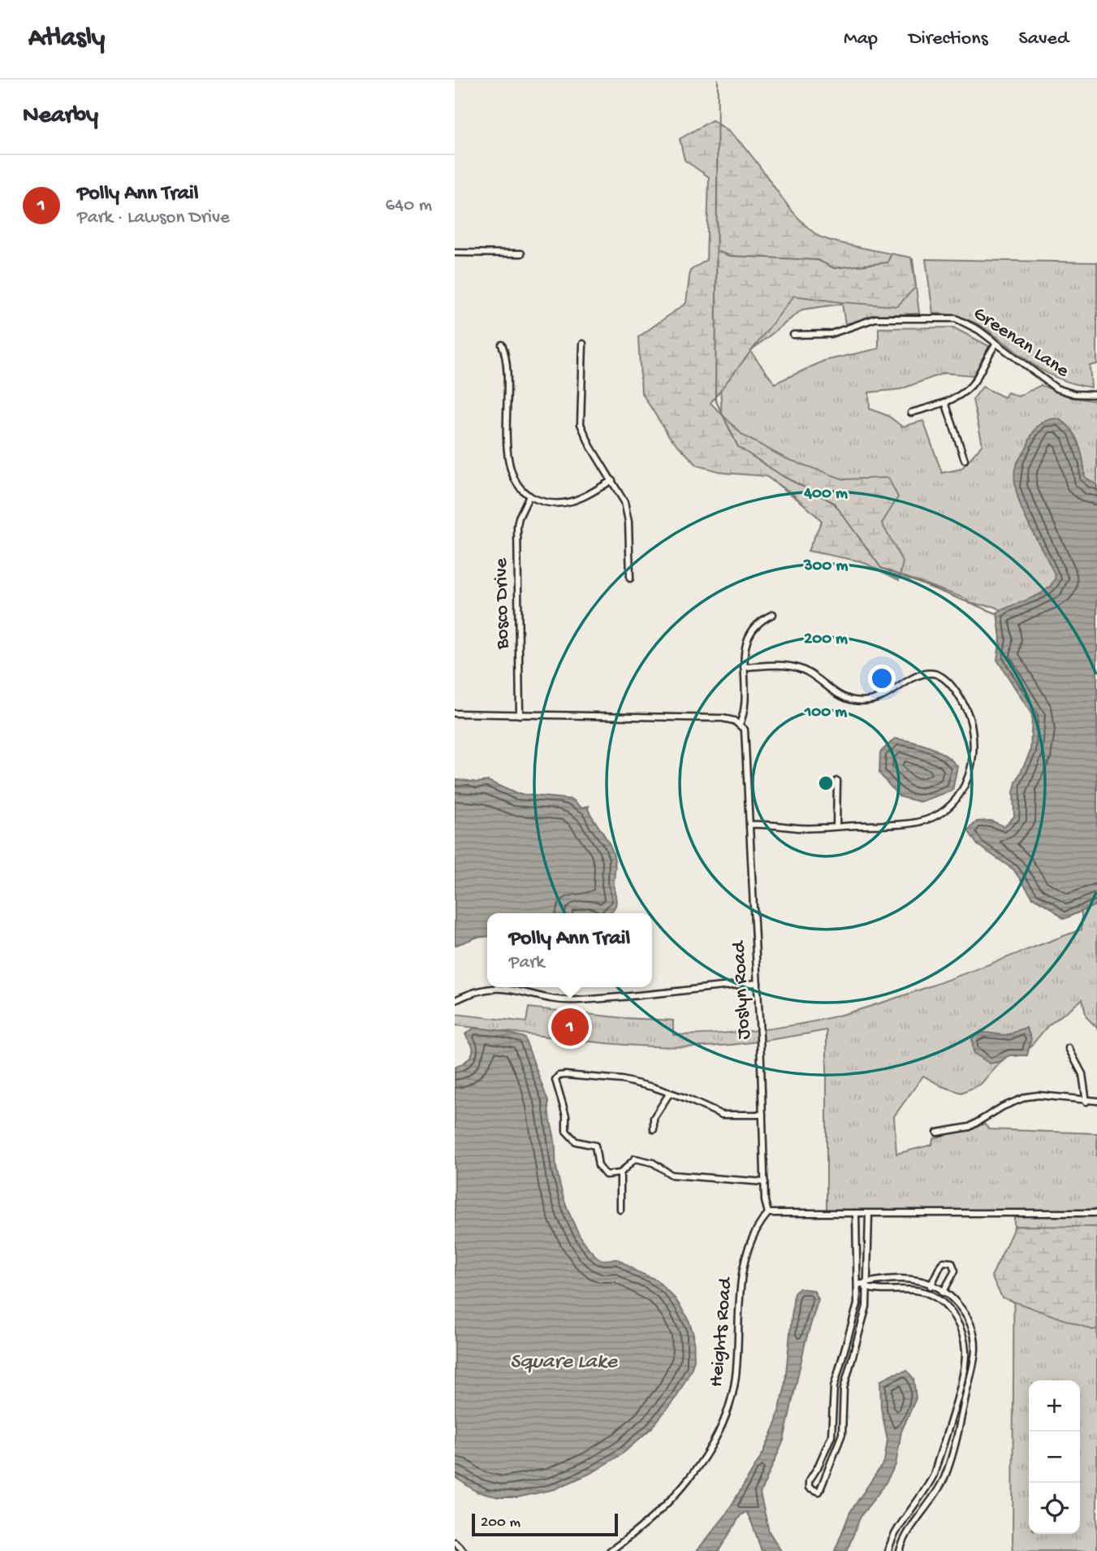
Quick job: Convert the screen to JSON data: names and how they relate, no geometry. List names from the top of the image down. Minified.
{"streets":{"street":["Greenan Lane","Bosco Drive","Joslyn Road","Heights Road"]},"crossings":[["Joslyn Road","Heights Road"]],"water":["Square Lake"],"scale_bar":"200 m","page":{"header":"Atlasly","nav":["Map","Directions","Saved"],"heading":"Nearby","list":[{"mark":"1","name":"Polly Ann Trail","note":"Park · Lawson Drive","value":"640 m"}],"popup":["Polly Ann Trail","Park"],"pins":"1","map_buttons":["+","−"],"scale":"200 m"},"rings":["400 m","300 m","200 m","100 m"]}
